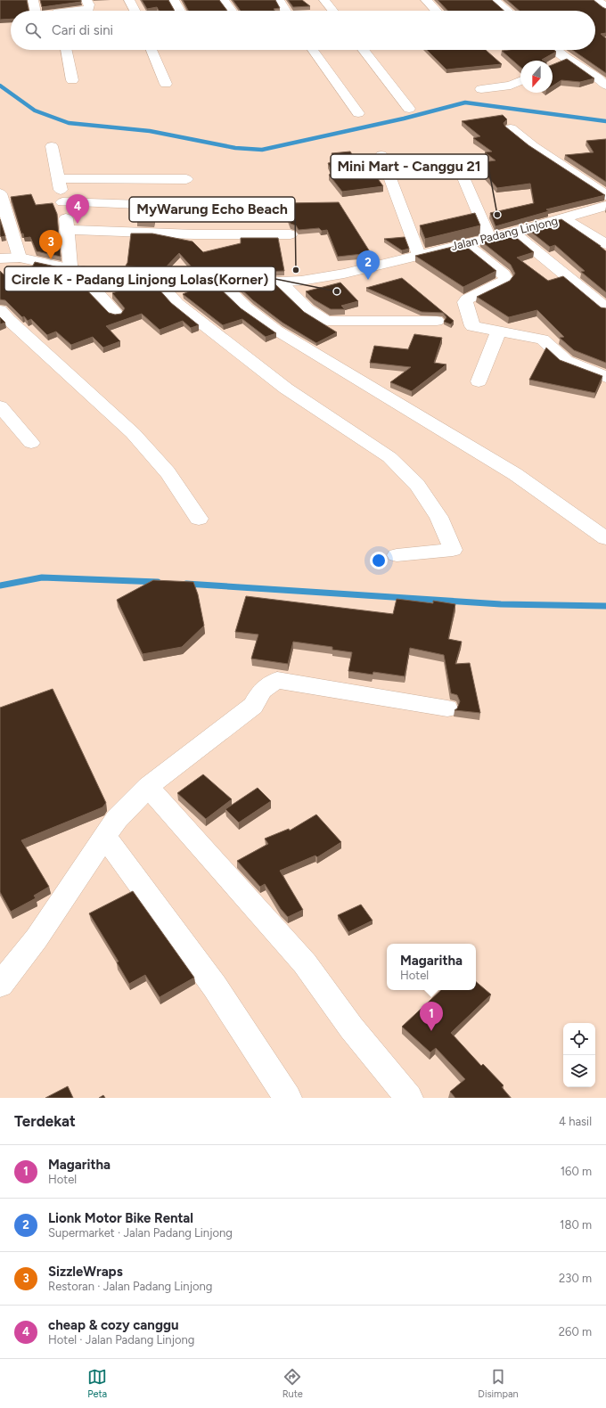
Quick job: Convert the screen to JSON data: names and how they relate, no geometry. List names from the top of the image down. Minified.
{"streets":{"street":["Jalan Padang Linjong"]},"places":["Mini Mart - Canggu 21","MyWarung Echo Beach","Circle K - Padang Linjong Lolas(Korner)"],"north":"bottom","page":{"search":"Cari di sini","pins":["4","3","2","1"],"popup":["Magaritha","Hotel"],"heading":["Terdekat","4 hasil"],"list":[{"mark":"1","name":"Magaritha","note":"Hotel","value":"160 m"},{"mark":"2","name":"Lionk Motor Bike Rental","note":"Supermarket · Jalan Padang Linjong","value":"180 m"},{"mark":"3","name":"SizzleWraps","note":"Restoran · Jalan Padang Linjong","value":"230 m"},{"mark":"4","name":"cheap & cozy canggu","note":"Hotel · Jalan Padang Linjong","value":"260 m"}],"nav":["Peta","Rute","Disimpan"]}}
